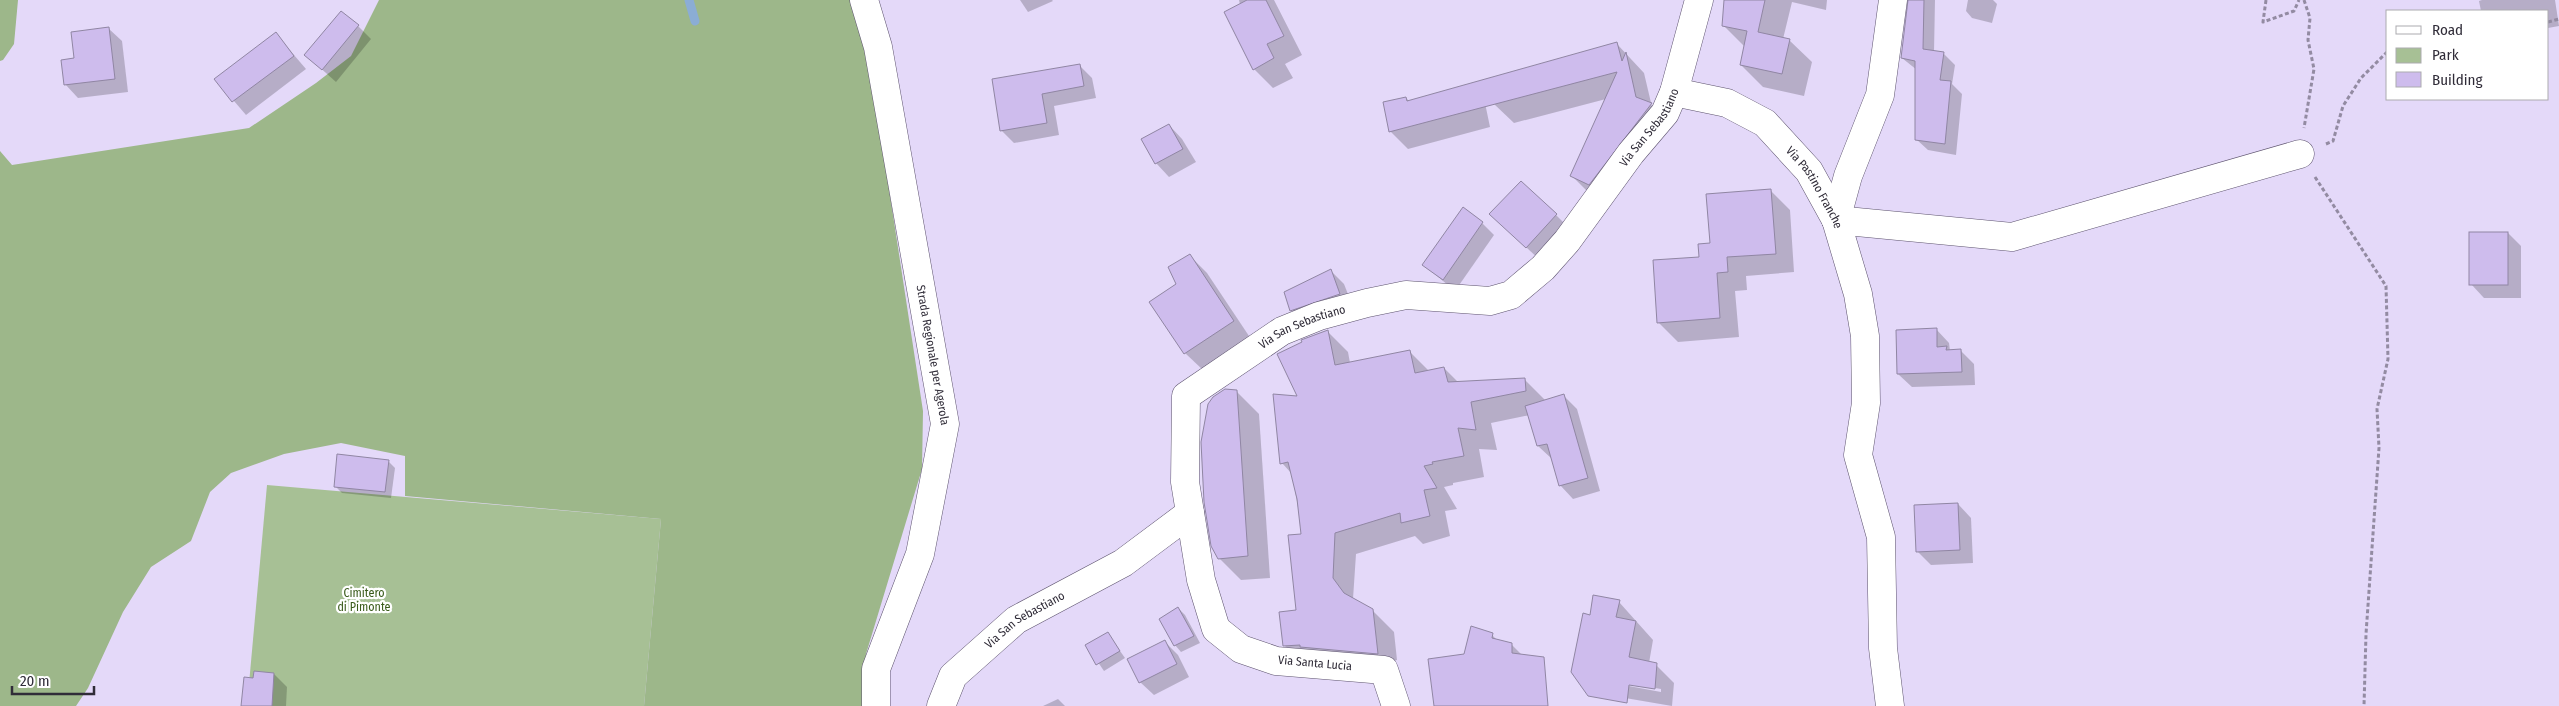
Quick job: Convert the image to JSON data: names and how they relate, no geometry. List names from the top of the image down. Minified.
{"streets":{"main road":["Via San Sebastiano","Via Pastino Franche","Strada Regionale per Agerola","Via Santa Lucia"]},"crossings":[["Via San Sebastiano","Via Pastino Franche"],["Via San Sebastiano","Via Santa Lucia"]],"parks":["Cimitero di Pimonte"],"legend":["Road","Park","Building"],"scale_bar":"20 m"}
